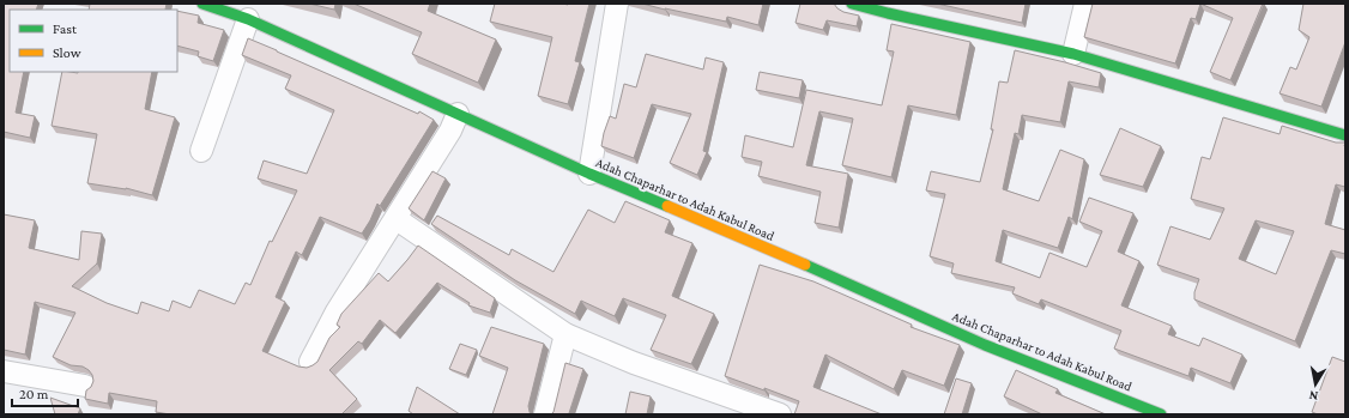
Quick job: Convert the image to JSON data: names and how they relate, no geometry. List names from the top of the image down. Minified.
{"streets":{"main road":["Adah Chaparhar to Adah Kabul Road"]},"legend":["Fast","Slow"],"scale_bar":"20 m","north":"bottom"}
